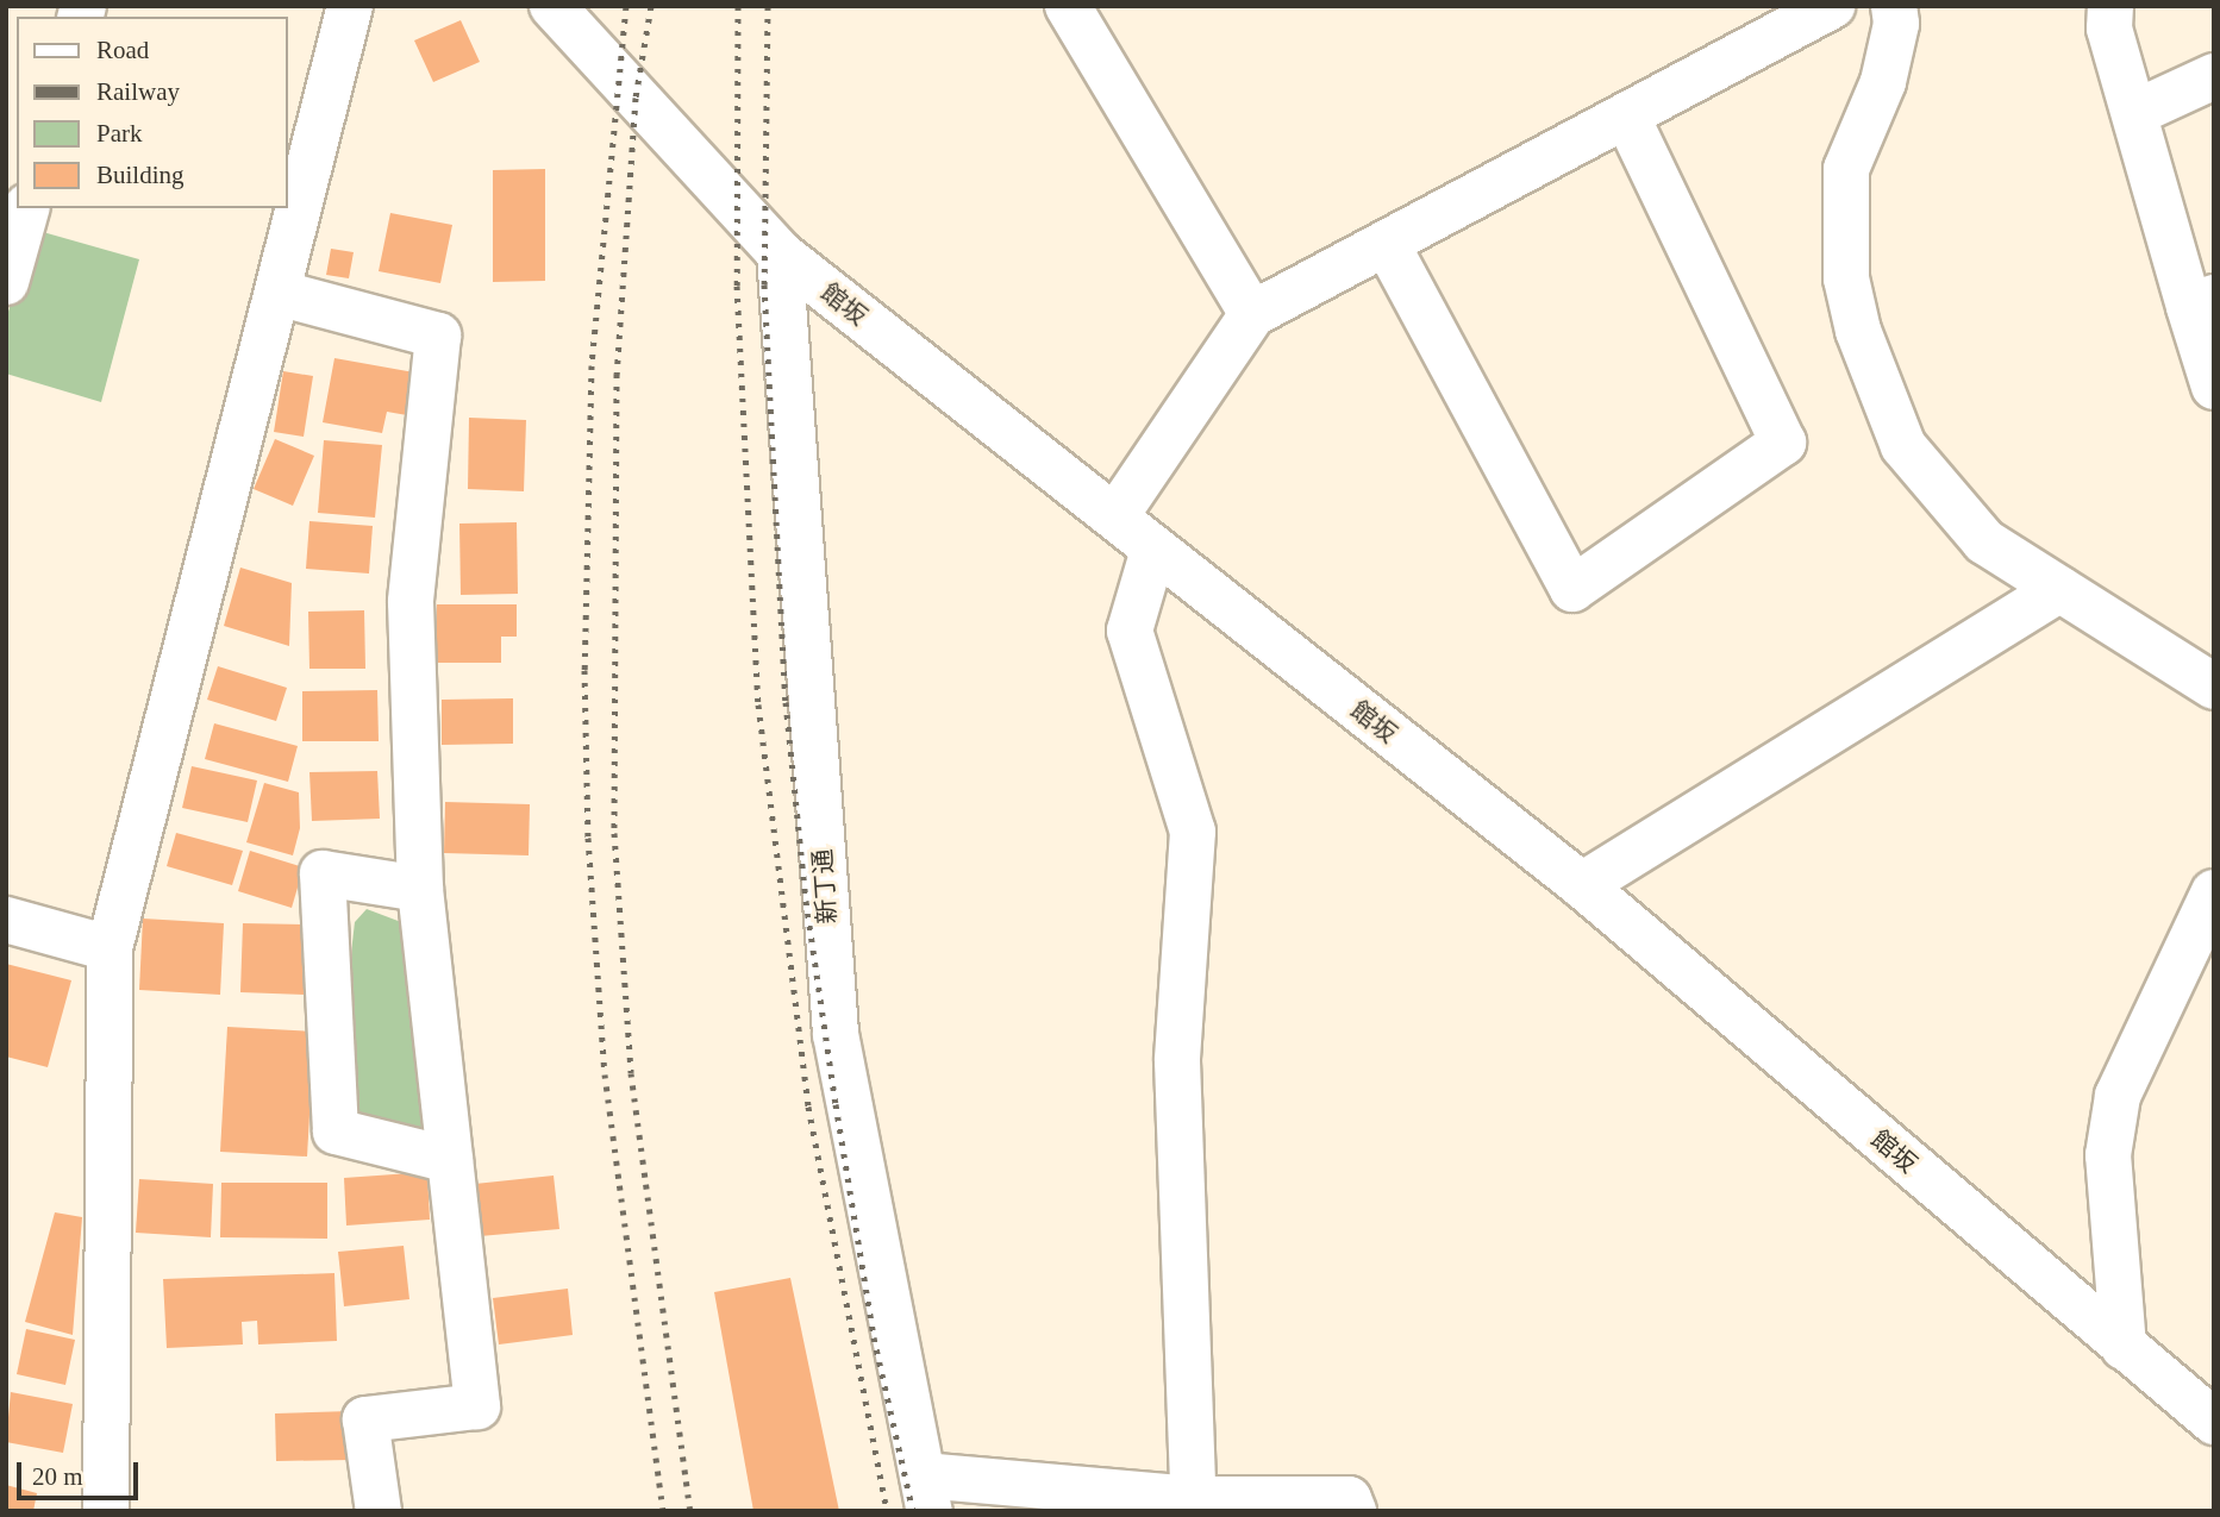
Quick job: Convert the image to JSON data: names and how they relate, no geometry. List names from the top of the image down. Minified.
{"streets":{"street":["館坂","新丁通"]},"crossings":[["館坂","新丁通"]],"legend":["Road","Railway","Park","Building"],"scale_bar":"20 m"}
